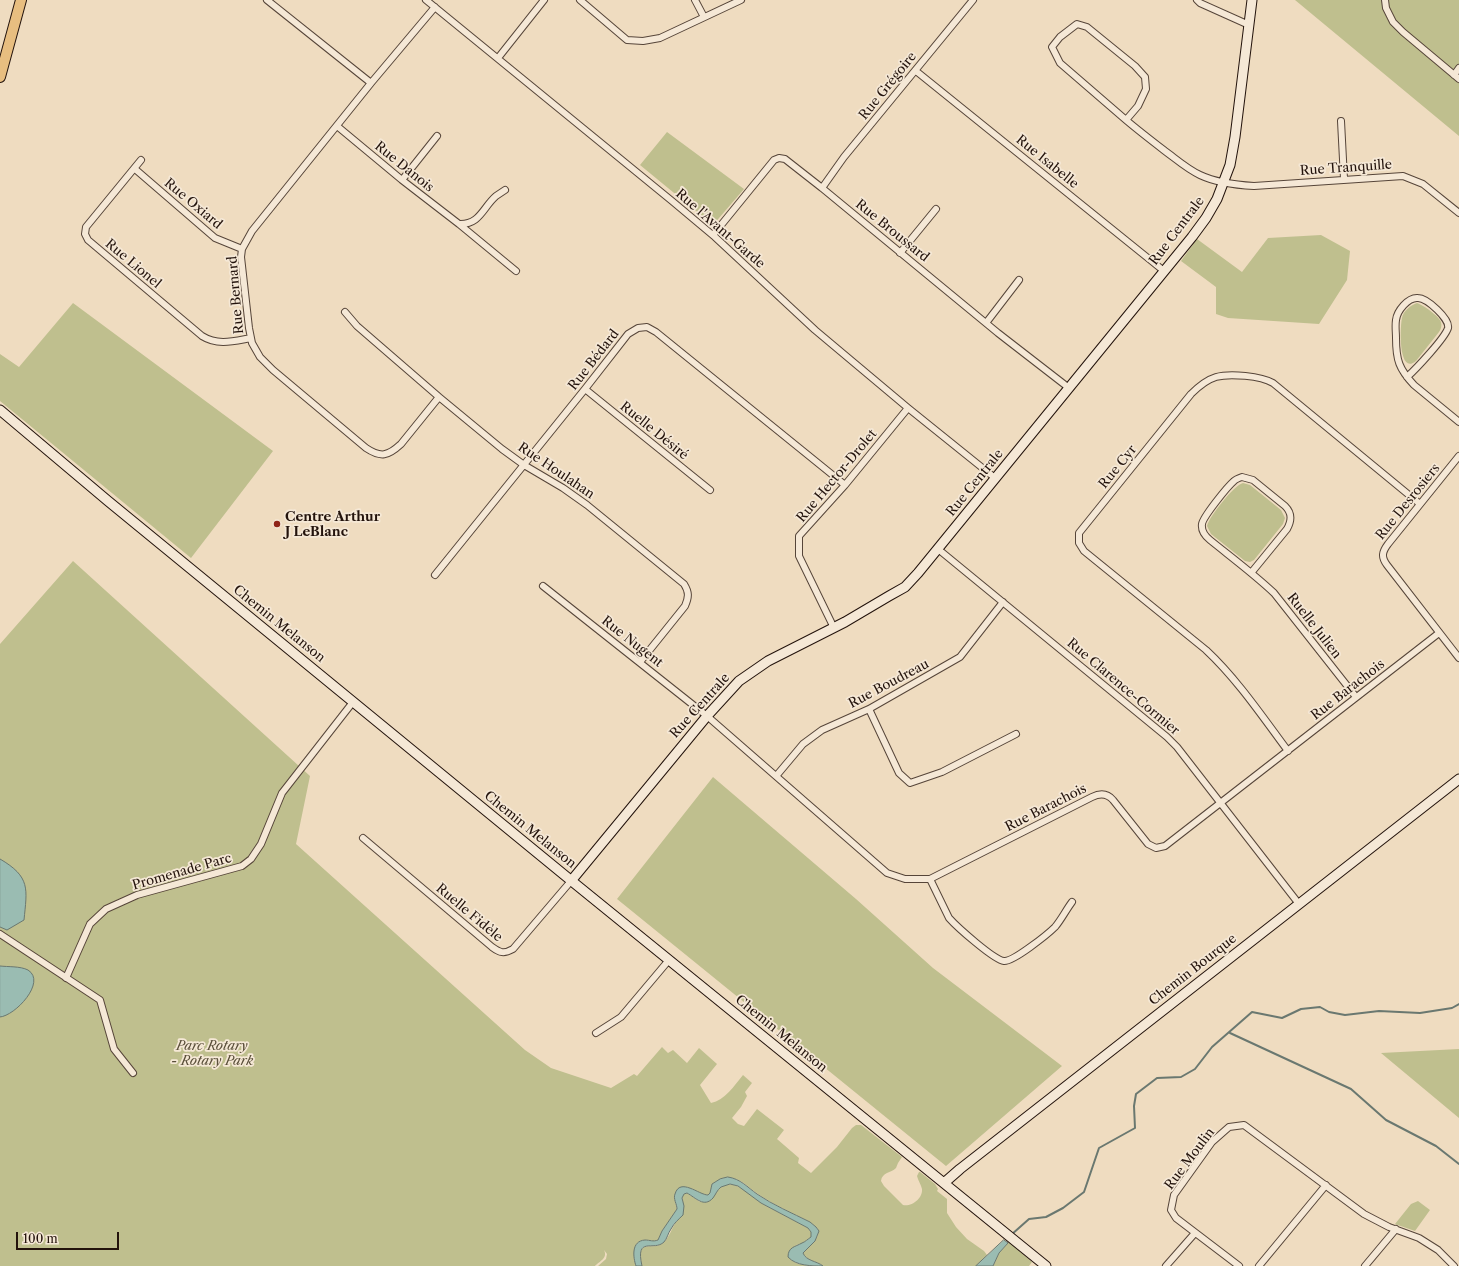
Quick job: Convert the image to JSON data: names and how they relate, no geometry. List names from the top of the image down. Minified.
{"streets":{"street":["Rue Grégoire","Rue Isabelle","Rue Danois","Rue Tranquille","Rue Oxiard","Rue l'Avant-Garde","Rue Broussard","Rue Centrale","Rue Lionel","Rue Bernard","Rue Bédard","Ruelle Désiré","Rue Cyr","Rue Houlahan","Rue Hector-Drolet","Rue Desrosiers","Chemin Melanson","Ruelle Julien","Rue Nugent","Rue Boudreau","Rue Clarence-Cormier","Rue Barachois","Promenade Parc","Ruelle Fidèle","Chemin Bourque","Rue Moulin"]},"crossings":[["Rue Grégoire","Rue Isabelle"],["Rue Grégoire","Rue Broussard"],["Rue Isabelle","Rue Centrale"],["Rue Danois","Rue Bernard"],["Rue Tranquille","Rue Centrale"],["Rue Oxiard","Rue Lionel"],["Rue Oxiard","Rue Bernard"],["Rue l'Avant-Garde","Rue Broussard"],["Rue l'Avant-Garde","Rue Centrale"],["Rue l'Avant-Garde","Rue Bernard"],["Rue l'Avant-Garde","Rue Hector-Drolet"],["Rue Broussard","Rue Centrale"],["Rue Centrale","Rue Hector-Drolet"],["Rue Centrale","Chemin Melanson"],["Rue Centrale","Rue Nugent"],["Rue Centrale","Rue Clarence-Cormier"],["Rue Centrale","Rue Barachois"],["Rue Centrale","Ruelle Fidèle"],["Rue Lionel","Rue Bernard"],["Rue Bernard","Rue Houlahan"],["Rue Bédard","Ruelle Désiré"],["Rue Bédard","Rue Houlahan"],["Rue Bédard","Rue Hector-Drolet"],["Rue Cyr","Rue Desrosiers"],["Rue Cyr","Rue Barachois"],["Rue Houlahan","Rue Nugent"],["Rue Desrosiers","Rue Barachois"],["Chemin Melanson","Promenade Parc"],["Chemin Melanson","Ruelle Fidèle"],["Chemin Melanson","Chemin Bourque"],["Ruelle Julien","Rue Barachois"],["Rue Nugent","Rue Barachois"],["Rue Boudreau","Rue Clarence-Cormier"],["Rue Boudreau","Rue Barachois"],["Rue Clarence-Cormier","Rue Barachois"],["Rue Clarence-Cormier","Chemin Bourque"]],"parks":["Parc Rotary - Rotary Park"],"places":["Centre Arthur J LeBlanc"],"scale_bar":"100 m"}
